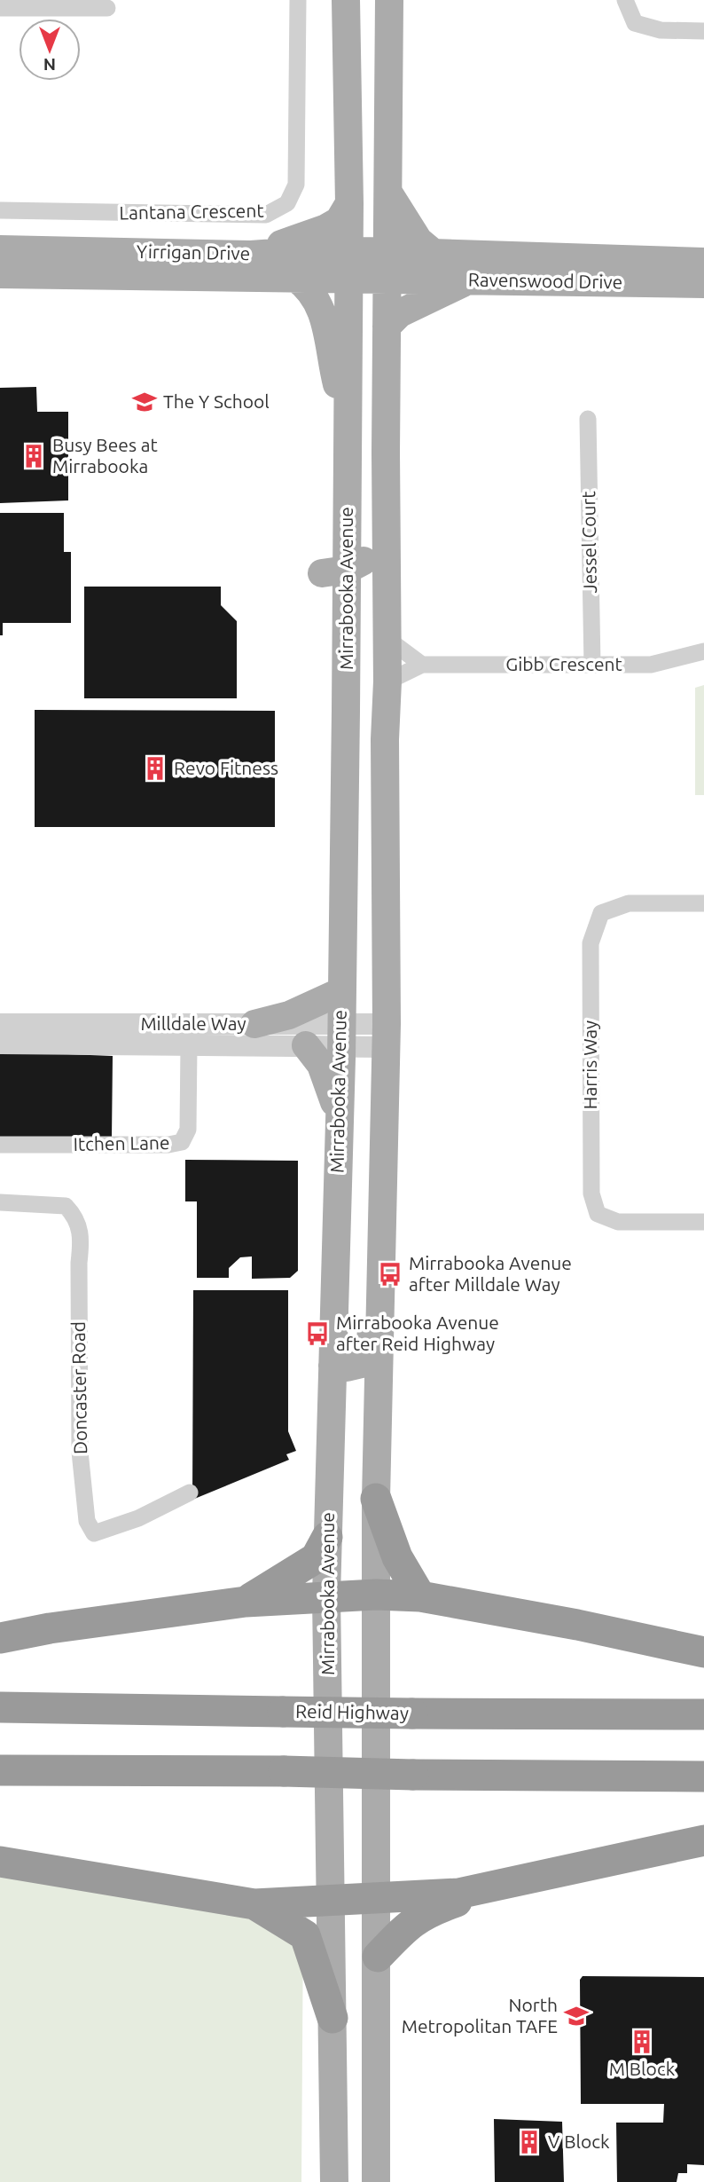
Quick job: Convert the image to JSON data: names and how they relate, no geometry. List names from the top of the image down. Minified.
{"streets":{"highway":["Reid Highway"],"main road":["Yirrigan Drive","Ravenswood Drive","Mirrabooka Avenue"],"street":["Lantana Crescent","Jessel Court","Gibb Crescent","Milldale Way","Harris Way","Itchen Lane","Doncaster Road"]},"crossings":[["Yirrigan Drive","Ravenswood Drive"],["Yirrigan Drive","Mirrabooka Avenue"],["Jessel Court","Gibb Crescent"],["Mirrabooka Avenue","Milldale Way"],["Milldale Way","Itchen Lane"]],"places":{"school or university":["The Y School","North Metropolitan TAFE"],"building":["Busy Bees at Mirrabooka","Revo Fitness","M Block","V Block"],"bus stop":["Mirrabooka Avenue after Milldale Way","Mirrabooka Avenue after Reid Highway"]},"north":"bottom"}
